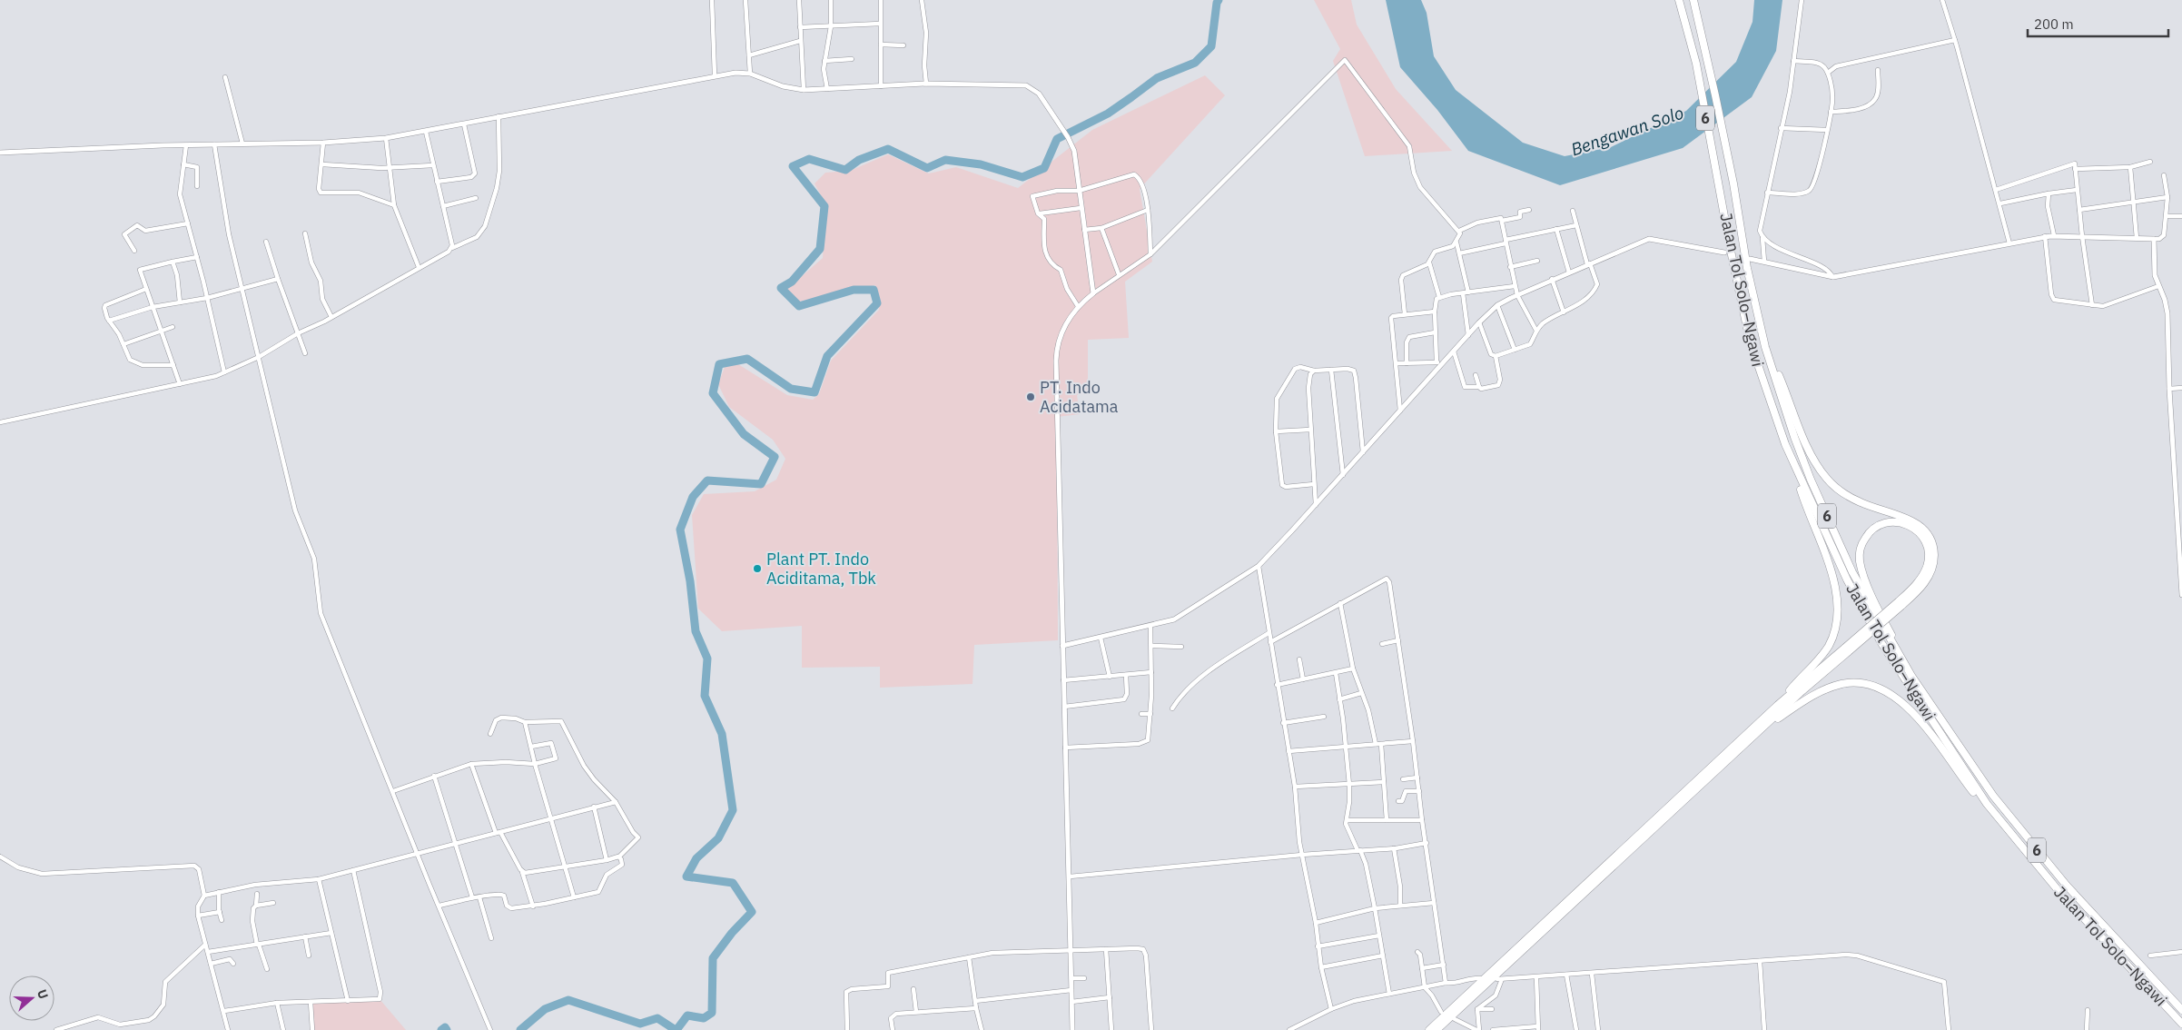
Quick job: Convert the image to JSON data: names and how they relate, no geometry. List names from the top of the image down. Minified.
{"streets":{"highway":["6","Jalan Tol Solo–Ngawi"]},"water":["Bengawan Solo"],"places":["PT. Indo Acidatama","Plant PT. Indo Aciditama, Tbk"],"scale_bar":"200 m","north":"right"}
